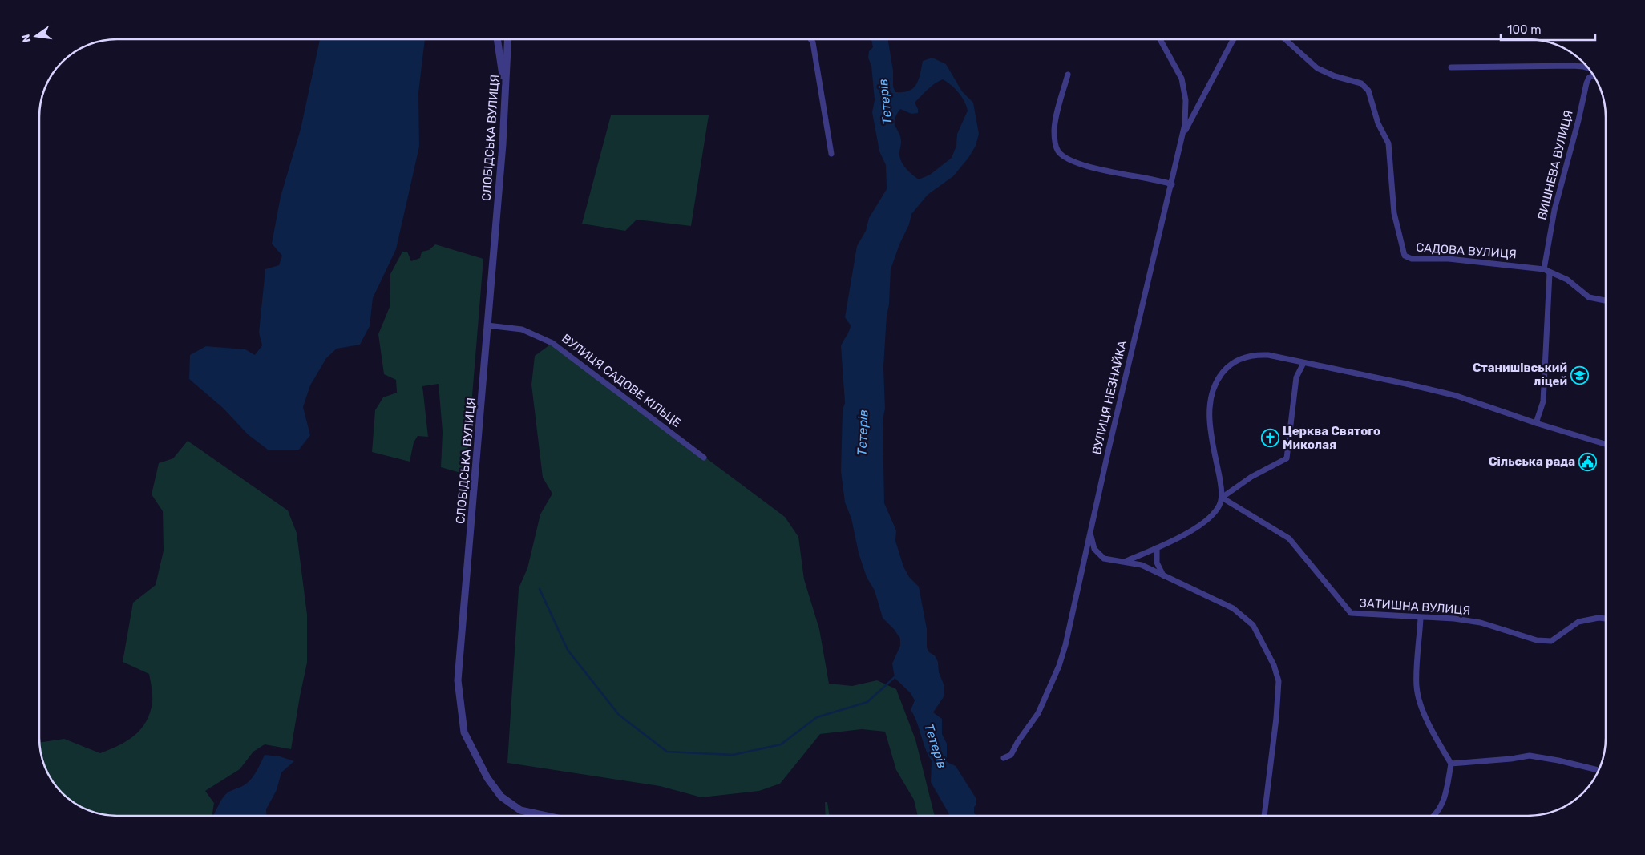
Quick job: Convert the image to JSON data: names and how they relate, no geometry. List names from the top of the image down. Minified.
{"streets":{"street":["СЛОБІДСЬКА ВУЛИЦЯ","ВИШНЕВА ВУЛИЦЯ","САДОВА ВУЛИЦЯ","ВУЛИЦЯ САДОВЕ КІЛЬЦЕ","ВУЛИЦЯ НЕЗНАЙКА","ЗАТИШНА ВУЛИЦЯ"]},"crossings":[["СЛОБІДСЬКА ВУЛИЦЯ","ВУЛИЦЯ САДОВЕ КІЛЬЦЕ"],["ВИШНЕВА ВУЛИЦЯ","САДОВА ВУЛИЦЯ"]],"water":["Тетерів"],"places":{"school or university":["Станишівський ліцей"],"church":["Церква Святого Миколая"],"public building":["Сільська рада"]},"scale_bar":"100 m","north":"left"}
